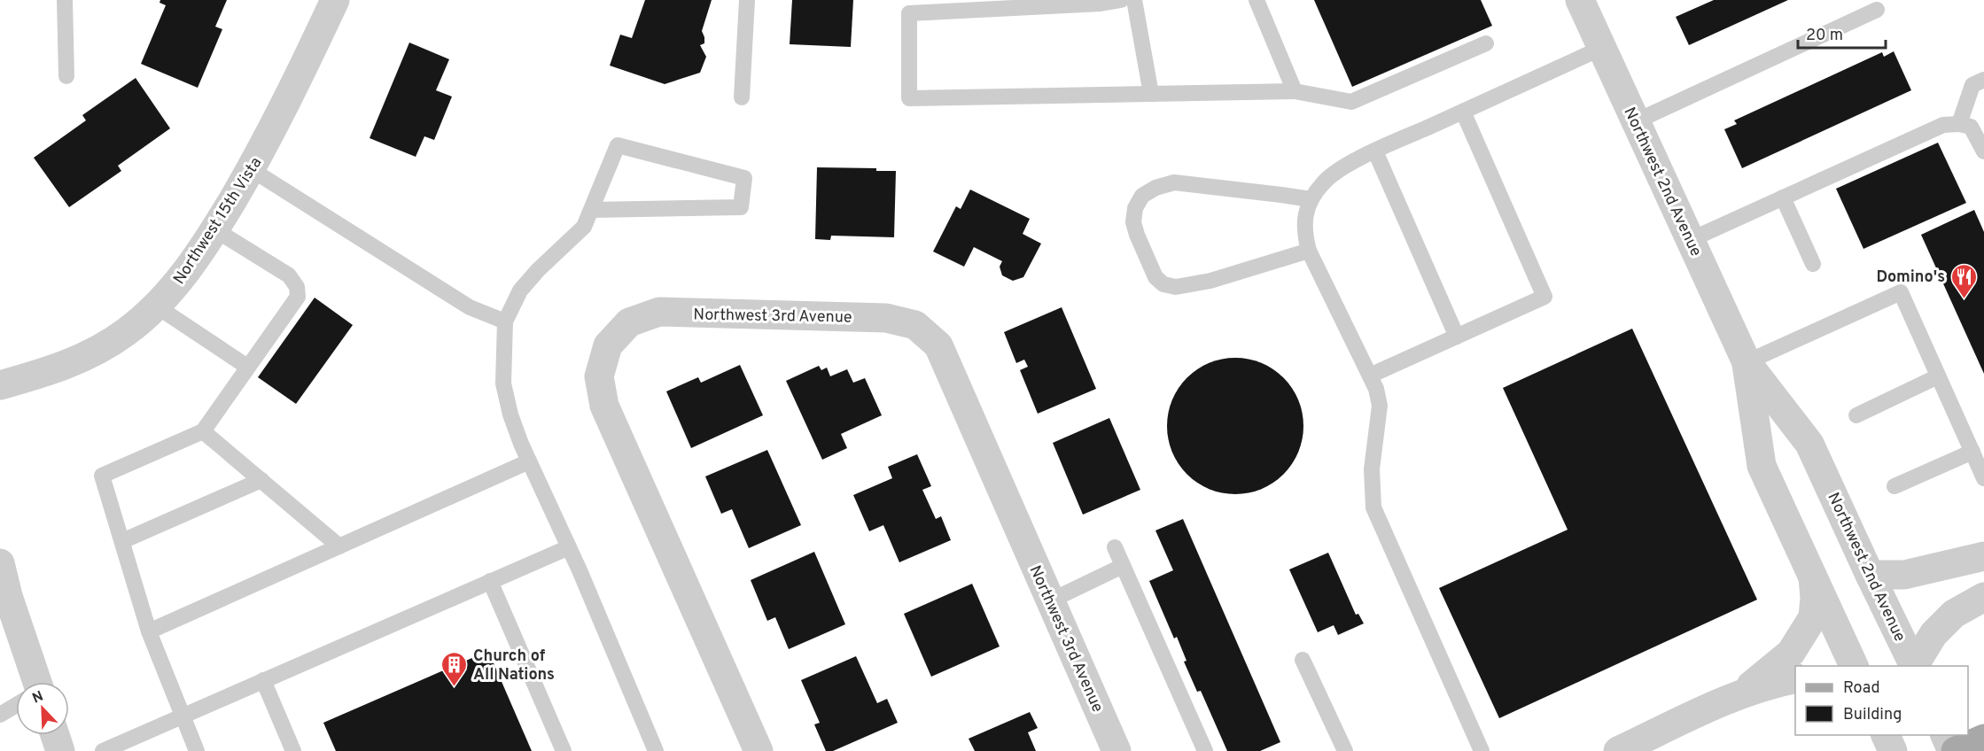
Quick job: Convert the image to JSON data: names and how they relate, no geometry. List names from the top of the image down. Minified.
{"streets":{"street":["Northwest 2nd Avenue","Northwest 15th Vista","Northwest 3rd Avenue"]},"places":{"restaurant":["Domino's"],"building":["Church of All Nations"]},"legend":["Road","Building"],"scale_bar":"20 m","north":"top left"}
